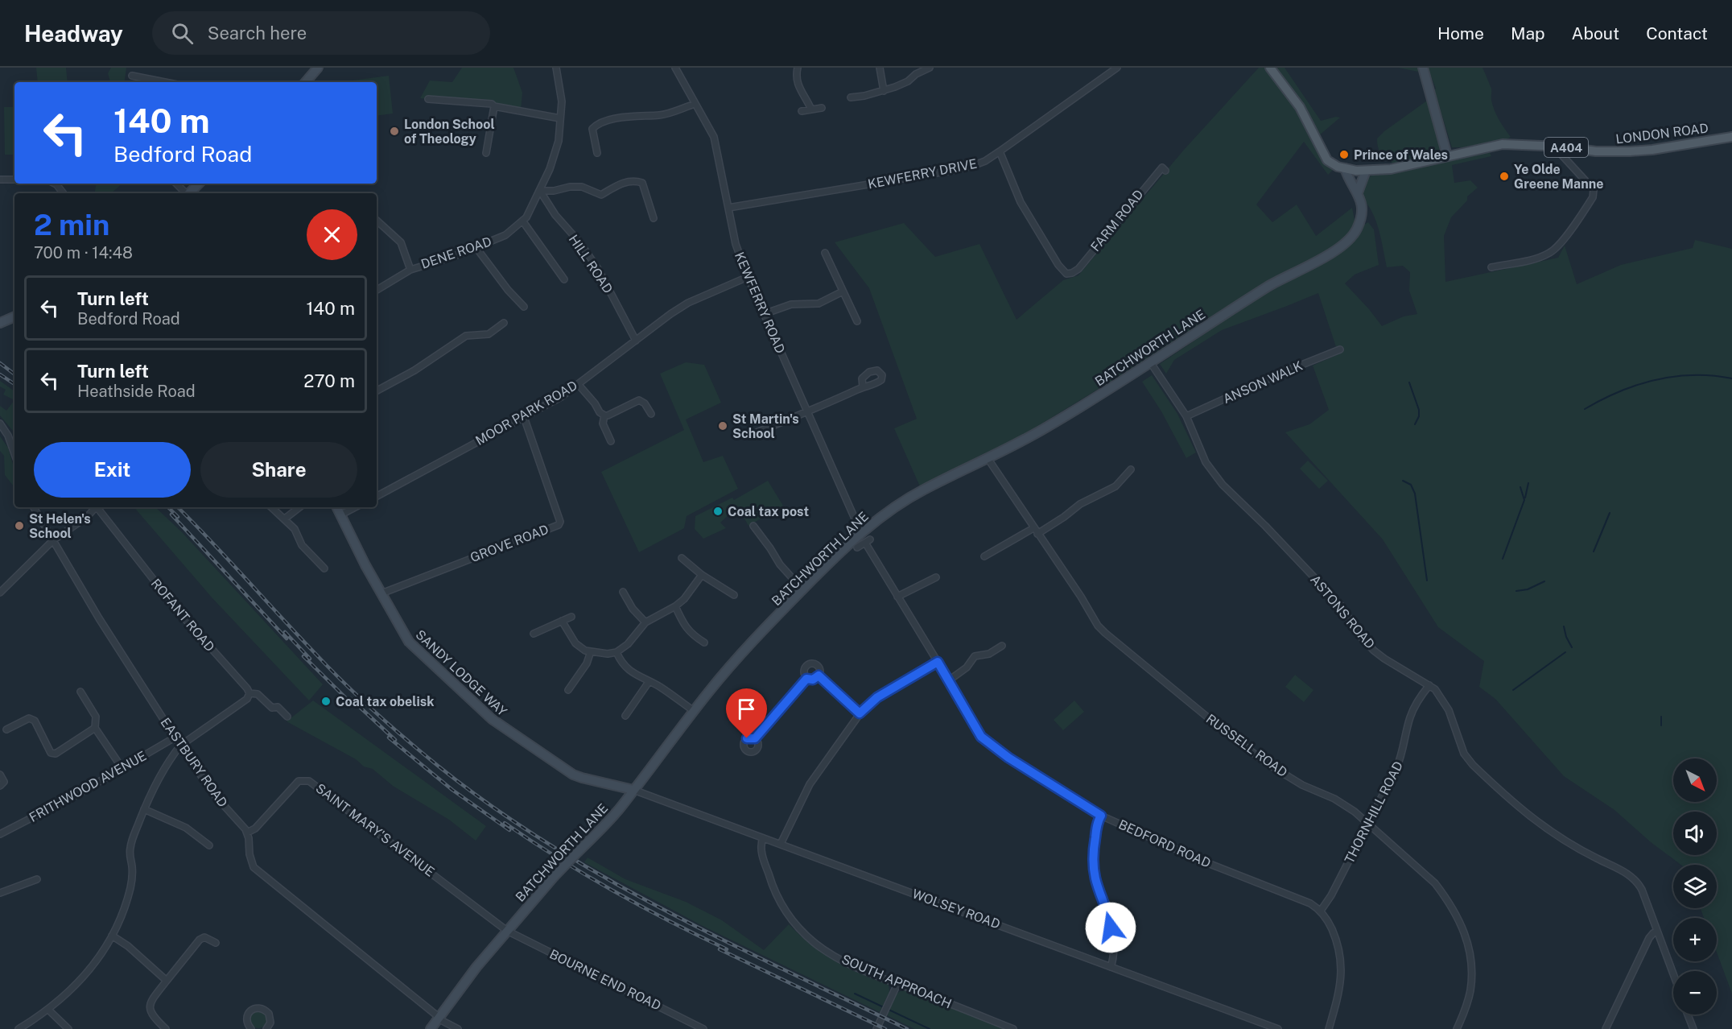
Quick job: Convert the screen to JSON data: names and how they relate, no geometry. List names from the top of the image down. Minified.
{"streets":{"main road":["LONDON ROAD","A404"],"street":["KEWFERRY DRIVE","FARM ROAD","DENE ROAD","HILL ROAD","KEWFERRY ROAD","BATCHWORTH LANE","ANSON WALK","MOOR PARK ROAD","GROVE ROAD","ASTONS ROAD","ROFANT ROAD","SANDY LODGE WAY","RUSSELL ROAD","EASTBURY ROAD","FRITHWOOD AVENUE","THORNHILL ROAD","SAINT MARY'S AVENUE","BEDFORD ROAD","WOLSEY ROAD","BOURNE END ROAD","SOUTH APPROACH"]},"crossings":[["LONDON ROAD","A404"],["LONDON ROAD","BATCHWORTH LANE"],["A404","BATCHWORTH LANE"],["KEWFERRY DRIVE","FARM ROAD"],["KEWFERRY DRIVE","KEWFERRY ROAD"],["DENE ROAD","HILL ROAD"],["HILL ROAD","MOOR PARK ROAD"],["KEWFERRY ROAD","BATCHWORTH LANE"],["KEWFERRY ROAD","MOOR PARK ROAD"],["BATCHWORTH LANE","ASTONS ROAD"],["BATCHWORTH LANE","SANDY LODGE WAY"],["BATCHWORTH LANE","RUSSELL ROAD"],["BATCHWORTH LANE","SAINT MARY'S AVENUE"],["BATCHWORTH LANE","WOLSEY ROAD"],["BATCHWORTH LANE","BOURNE END ROAD"],["ANSON WALK","ASTONS ROAD"],["MOOR PARK ROAD","GROVE ROAD"],["GROVE ROAD","SANDY LODGE WAY"],["ASTONS ROAD","THORNHILL ROAD"],["ROFANT ROAD","EASTBURY ROAD"],["SANDY LODGE WAY","WOLSEY ROAD"],["RUSSELL ROAD","THORNHILL ROAD"],["EASTBURY ROAD","FRITHWOOD AVENUE"],["EASTBURY ROAD","SAINT MARY'S AVENUE"],["THORNHILL ROAD","BEDFORD ROAD"],["SAINT MARY'S AVENUE","BOURNE END ROAD"],["WOLSEY ROAD","SOUTH APPROACH"]],"places":["London School of Theology","Prince of Wales","Ye Olde Greene Manne","St Martin's School","Coal tax post","St Helen's School","Coal tax obelisk"],"north":"bottom right","page":{"header":"Headway","search":"Search here","nav":["Home","Map","About","Contact"],"turn":["140 m","Bedford Road"],"heading":["2 min","700 m · 14:48"],"list":[{"name":"Turn left","note":"Bedford Road","value":"140 m"},{"name":"Turn left","note":"Heathside Road","value":"270 m"}],"buttons":["Exit","Share"],"map_buttons":["+","−"]}}
